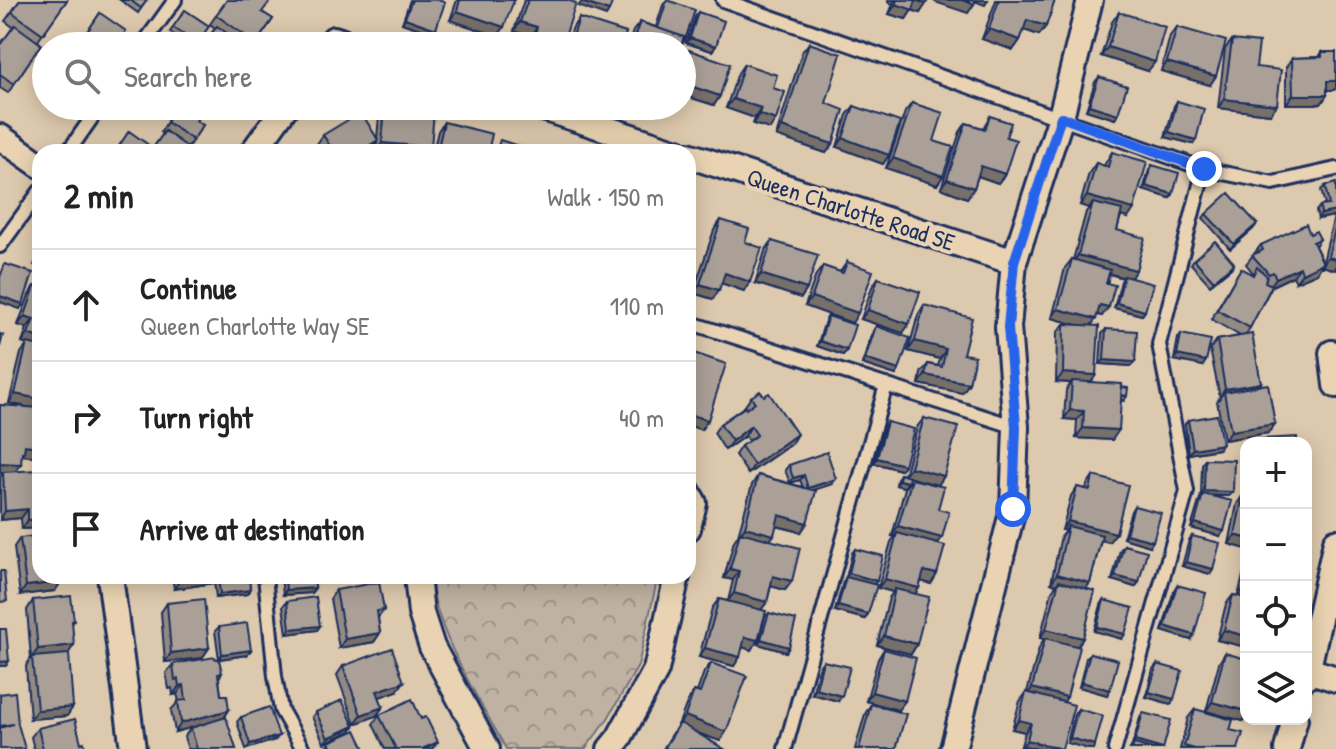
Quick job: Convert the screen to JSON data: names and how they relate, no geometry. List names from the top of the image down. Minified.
{"streets":{"street":["Queen Charlotte Road SE"]},"page":{"search":"Search here","heading":["2 min","Walk · 150 m"],"list":[["Continue","Queen Charlotte Way SE","110 m"],["Turn right","40 m"],"Arrive at destination"],"map_buttons":["+","−"]}}
